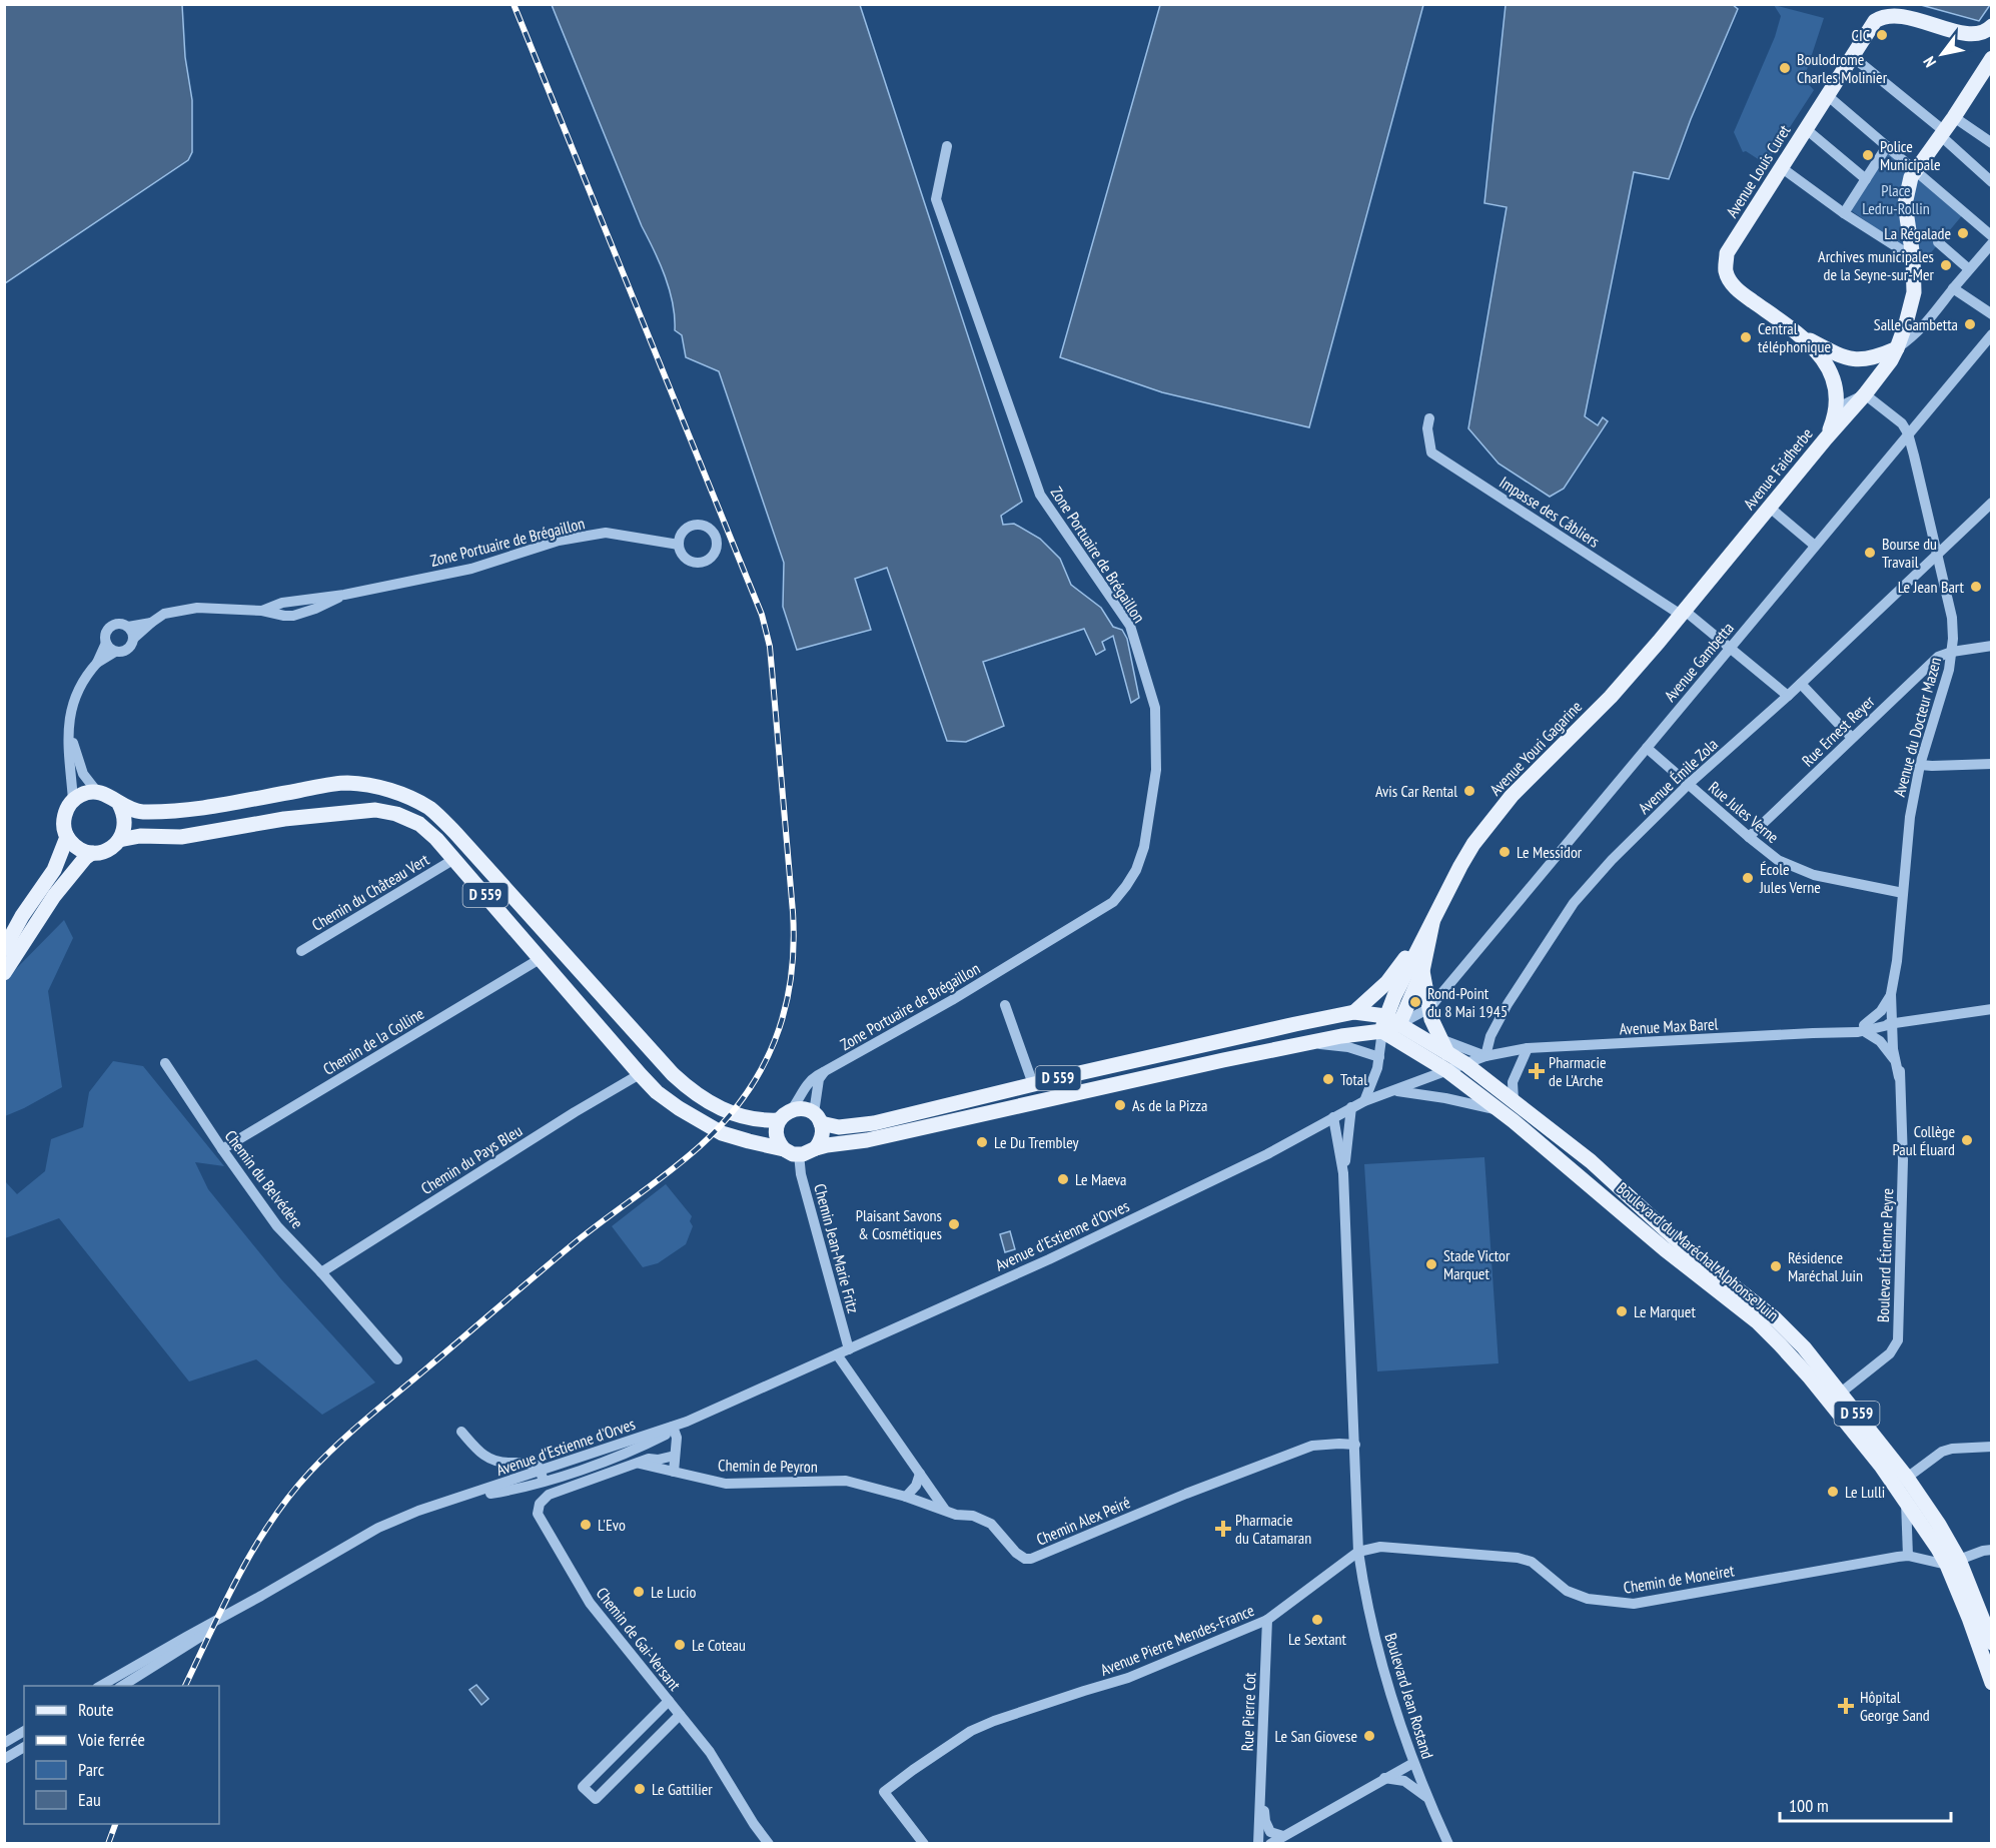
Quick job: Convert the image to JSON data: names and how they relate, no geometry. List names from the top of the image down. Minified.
{"streets":{"main road":["Avenue Louis Curet","Avenue Faidherbe","Avenue Youri Gagarine","D 559","Boulevard du Maréchal Alphonse Juin"],"street":["Impasse des Câbliers","Zone Portuaire de Brégaillon","Avenue Gambetta","Avenue du Docteur Mazen","Rue Ernest Reyer","Avenue Émile Zola","Rue Jules Verne","Chemin du Château Vert","Avenue Max Barel","Chemin de la Colline","Chemin du Pays Bleu","Chemin du Belvédère","Avenue d'Estienne d'Orves","Chemin Jean-Marie Fritz","Boulevard Étienne Peyre","Chemin de Peyron","Chemin Alex Peiré","Chemin de Moneiret","Chemin de Gai-Versant","Avenue Pierre Mendes-France","Boulevard Jean Rostand","Rue Pierre Cot"]},"crossings":[["Avenue Louis Curet","Avenue Faidherbe"],["Avenue Faidherbe","Impasse des Câbliers"],["Avenue Faidherbe","Avenue Youri Gagarine"],["Impasse des Câbliers","Avenue Youri Gagarine"],["Zone Portuaire de Brégaillon","D 559"],["Zone Portuaire de Brégaillon","Chemin Jean-Marie Fritz"],["Avenue Gambetta","Avenue du Docteur Mazen"],["Avenue Gambetta","Rue Jules Verne"],["Avenue du Docteur Mazen","Rue Ernest Reyer"],["Avenue du Docteur Mazen","Avenue Émile Zola"],["Avenue du Docteur Mazen","Rue Jules Verne"],["Avenue du Docteur Mazen","Avenue Max Barel"],["Avenue du Docteur Mazen","Boulevard Étienne Peyre"],["Rue Ernest Reyer","Rue Jules Verne"],["Avenue Youri Gagarine","D 559"],["Avenue Émile Zola","Rue Jules Verne"],["Avenue Émile Zola","Avenue Max Barel"],["Chemin du Château Vert","D 559"],["D 559","Avenue Max Barel"],["D 559","Chemin de la Colline"],["D 559","Chemin du Pays Bleu"],["D 559","Avenue d'Estienne d'Orves"],["D 559","Chemin Jean-Marie Fritz"],["D 559","Boulevard du Maréchal Alphonse Juin"],["Avenue Max Barel","Avenue d'Estienne d'Orves"],["Avenue Max Barel","Boulevard du Maréchal Alphonse Juin"],["Avenue Max Barel","Boulevard Étienne Peyre"],["Chemin de la Colline","Chemin du Belvédère"],["Chemin du Pays Bleu","Chemin du Belvédère"],["Avenue d'Estienne d'Orves","Chemin Jean-Marie Fritz"],["Avenue d'Estienne d'Orves","Boulevard du Maréchal Alphonse Juin"],["Boulevard du Maréchal Alphonse Juin","Boulevard Étienne Peyre"],["Boulevard du Maréchal Alphonse Juin","Chemin de Moneiret"],["Chemin de Peyron","Chemin Alex Peiré"],["Chemin de Moneiret","Avenue Pierre Mendes-France"],["Chemin de Moneiret","Boulevard Jean Rostand"],["Avenue Pierre Mendes-France","Boulevard Jean Rostand"],["Avenue Pierre Mendes-France","Rue Pierre Cot"]],"parks":["Place Ledru-Rollin"],"places":{"other":["CIC","Boulodrome Charles Molinier","Police Municipale","La Régalade","Archives municipales de la Seyne-sur-Mer","Salle Gambetta","Central téléphonique","Bourse du Travail","Le Jean Bart","Avis Car Rental","Le Messidor","École Jules Verne","Rond-Point du 8 Mai 1945","Total","As de la Pizza","Collège Paul Éluard","Le Du Trembley","Le Maeva","Plaisant Savons & Cosmétiques","Stade Victor Marquet","Résidence Maréchal Juin","Le Marquet","Le Lulli","L'Evo","Le Lucio","Le Sextant","Le Coteau","Le San Giovese","Le Gattilier"],"health":["Pharmacie de L'Arche","Pharmacie du Catamaran","Hôpital George Sand"]},"legend":["Route","Voie ferrée","Parc","Eau"],"scale_bar":"100 m","north":"bottom left"}
